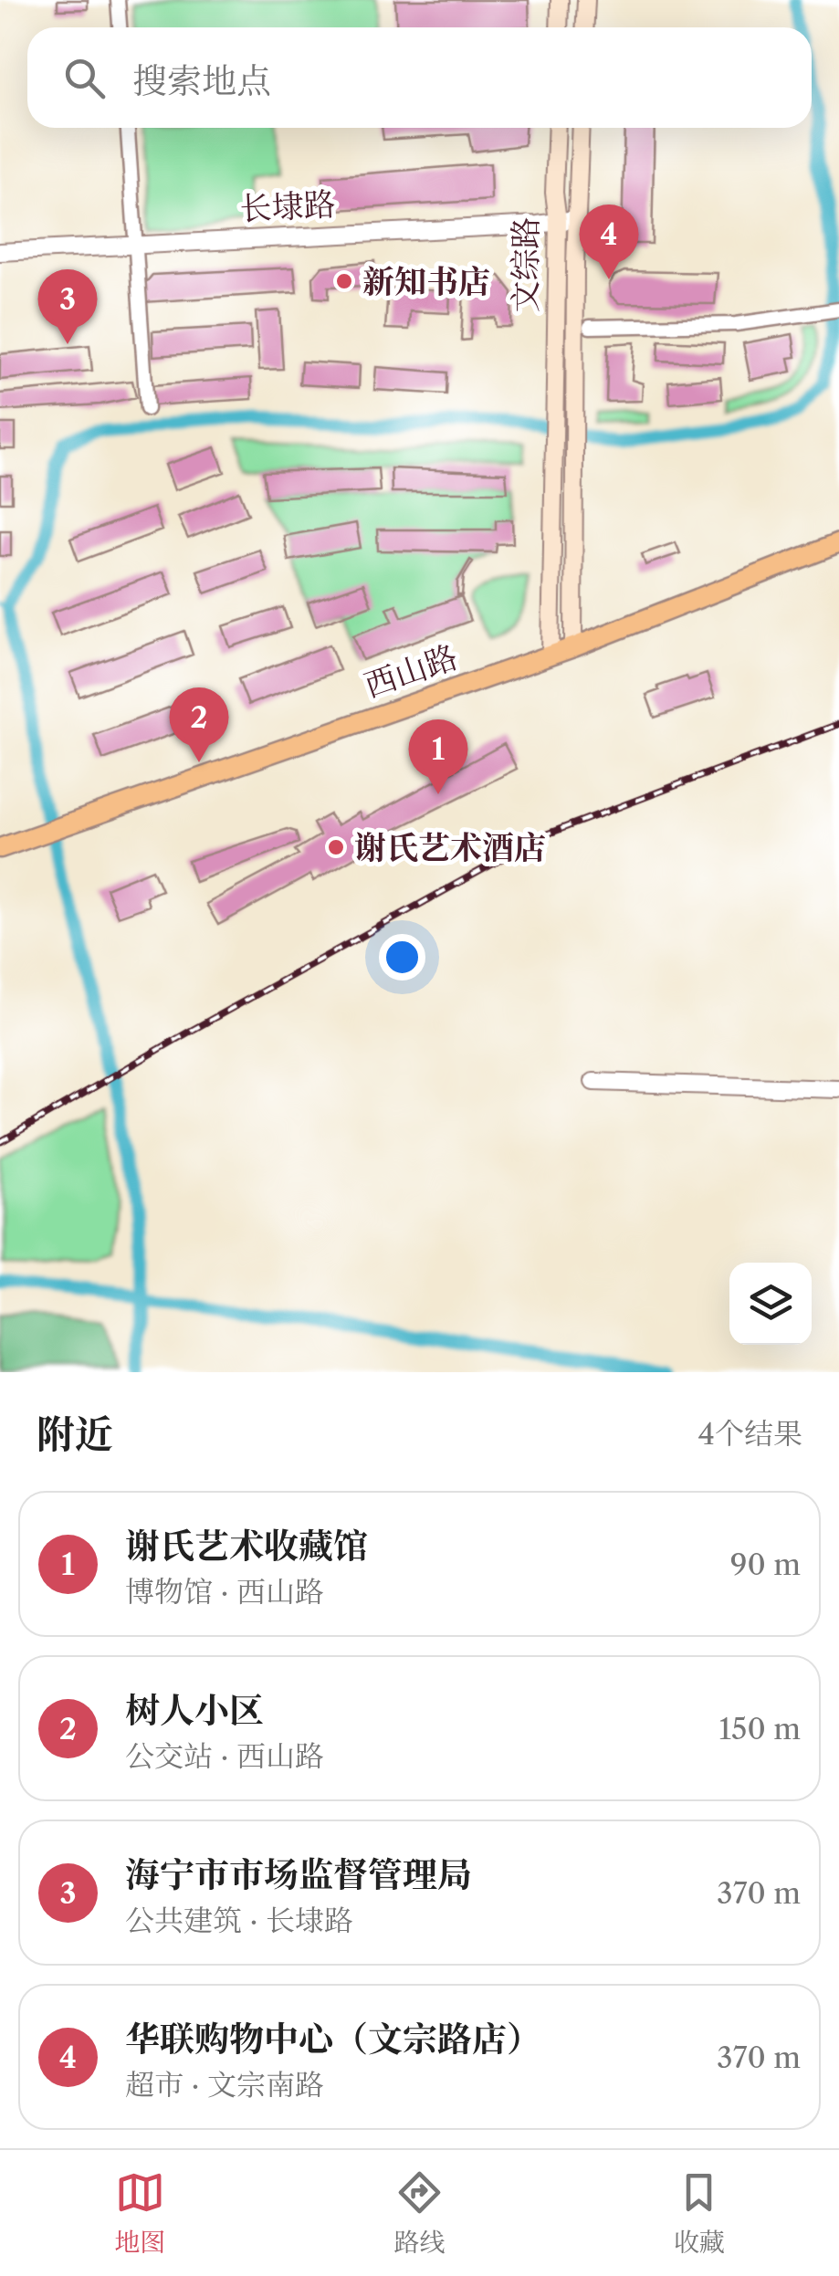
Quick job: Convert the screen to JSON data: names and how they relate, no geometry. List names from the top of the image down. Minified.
{"streets":{"main road":["文综路","西山路"],"street":["长埭路"]},"crossings":[["长埭路","文综路"],["文综路","西山路"]],"places":["新知书店","谢氏艺术酒店"],"page":{"search":"搜索地点","pins":["4","3","2","1"],"heading":["附近","4个结果"],"list":[{"mark":"1","name":"谢氏艺术收藏馆","note":"博物馆 · 西山路","value":"90 m"},{"mark":"2","name":"树人小区","note":"公交站 · 西山路","value":"150 m"},{"mark":"3","name":"海宁市市场监督管理局","note":"公共建筑 · 长埭路","value":"370 m"},{"mark":"4","name":"华联购物中心（文宗路店）","note":"超市 · 文宗南路","value":"370 m"}],"nav":["地图","路线","收藏"]}}
